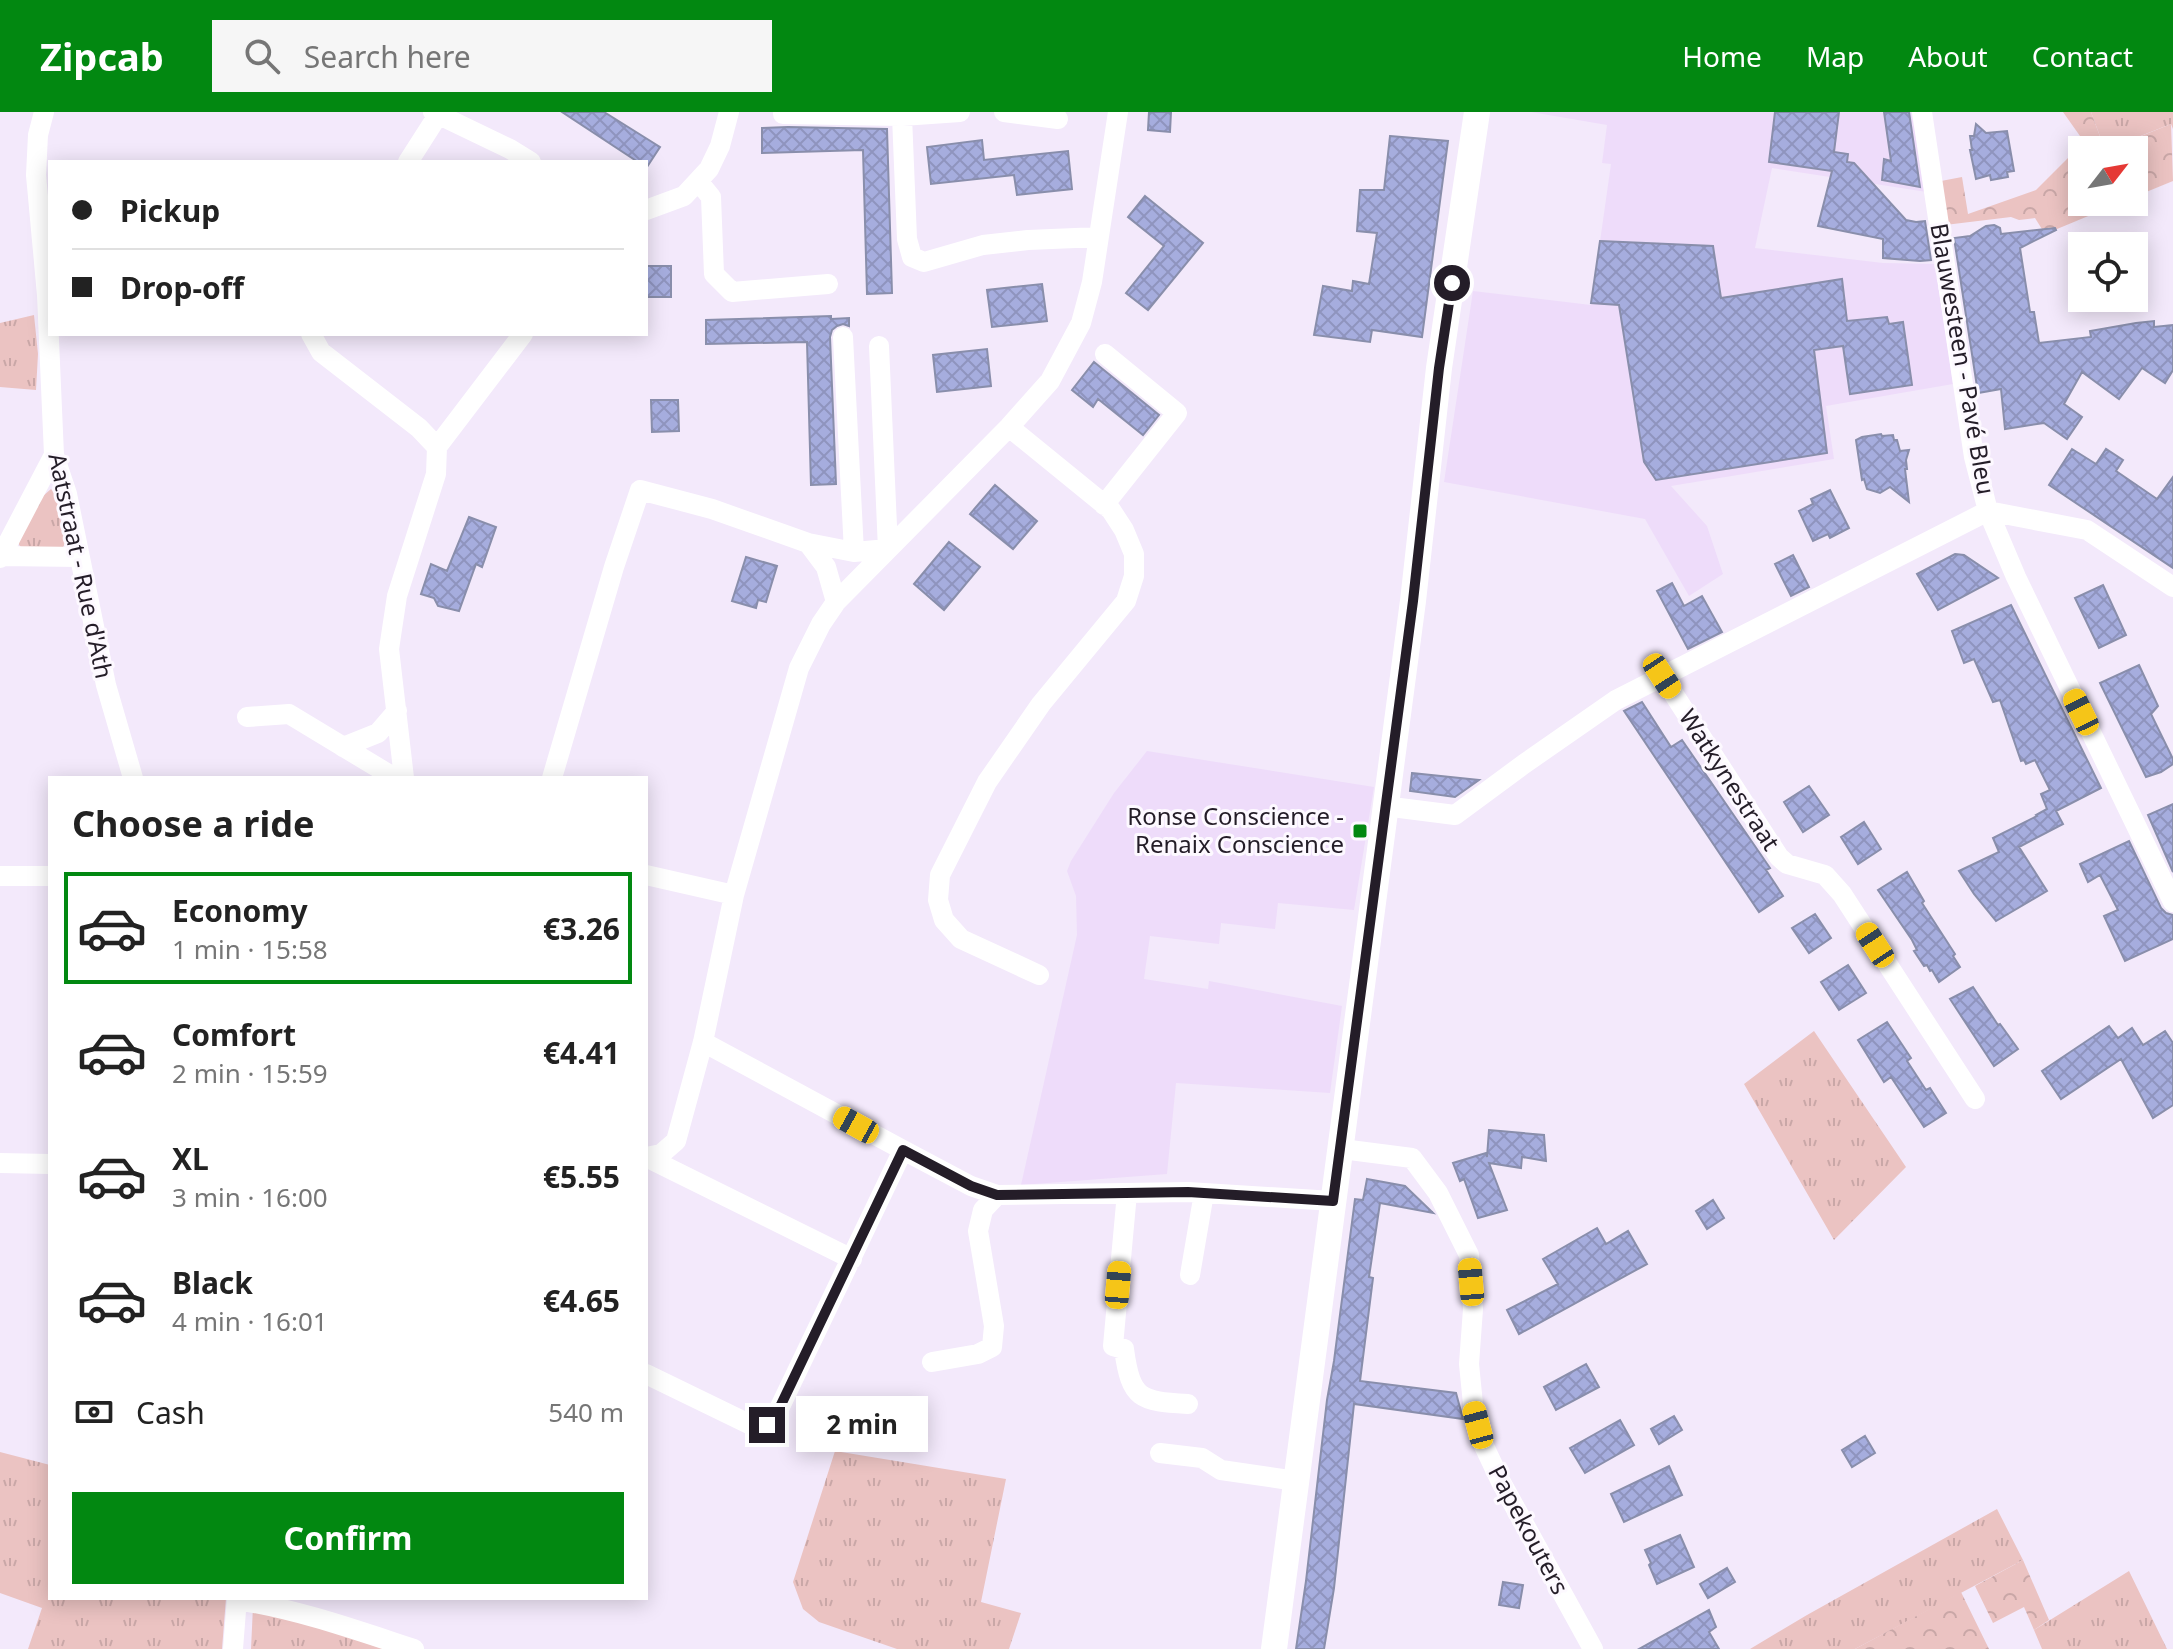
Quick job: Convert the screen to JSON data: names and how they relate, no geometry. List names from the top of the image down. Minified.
{"streets":{"street":["Blauwesteen - Pavé Bleu","Aatstraat - Rue d'Ath","Watkynestraat","Papekouters"]},"places":{"transit":["Ronse Conscience - Renaix Conscience"]},"north":"top right","page":{"header":"Zipcab","search":"Search here","nav":["Home","Map","About","Contact"],"banner":["Pickup","Drop-off"],"heading":"Choose a ride","list":[{"name":"Economy","note":"1 min · 15:58","value":"€3.26"},{"name":"Comfort","note":"2 min · 15:59","value":"€4.41"},{"name":"XL","note":"3 min · 16:00","value":"€5.55"},{"name":"Black","note":"4 min · 16:01","value":"€4.65"}],"pay":["Cash","540 m"],"bubble":"2 min","buttons":"Confirm"}}
